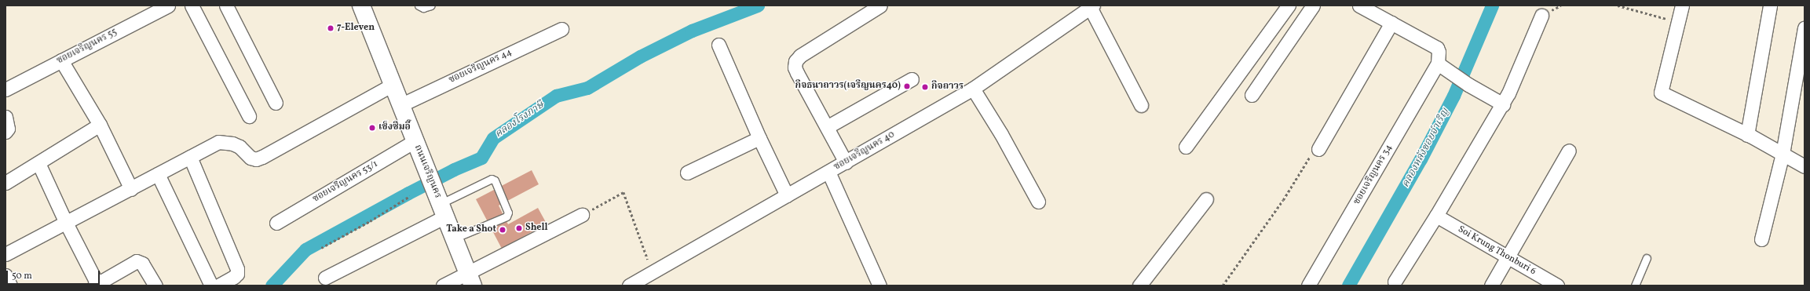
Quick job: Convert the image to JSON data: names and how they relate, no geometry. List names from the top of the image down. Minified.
{"streets":{"main road":["ถนนเจริญนคร"],"street":["ซอยเจริญนคร 55","ซอยเจริญนคร 44","ซอยเจริญนคร 40","ซอยเจริญนคร 34","ซอยเจริญนคร 53/1","Soi Krung Thonburi 6"]},"crossings":[["ซอยเจริญนคร 44","ถนนเจริญนคร"],["ถนนเจริญนคร","ซอยเจริญนคร 53/1"]],"water":["คลองโรงภาษี","คลองหลังซอยจำเริญ"],"places":["7-Eleven","กิจธนาถาวร(เจริญนคร40)","กิจถาวร","เช็งซิมอี๊","Shell","Take a Shot"],"scale_bar":"50 m"}
